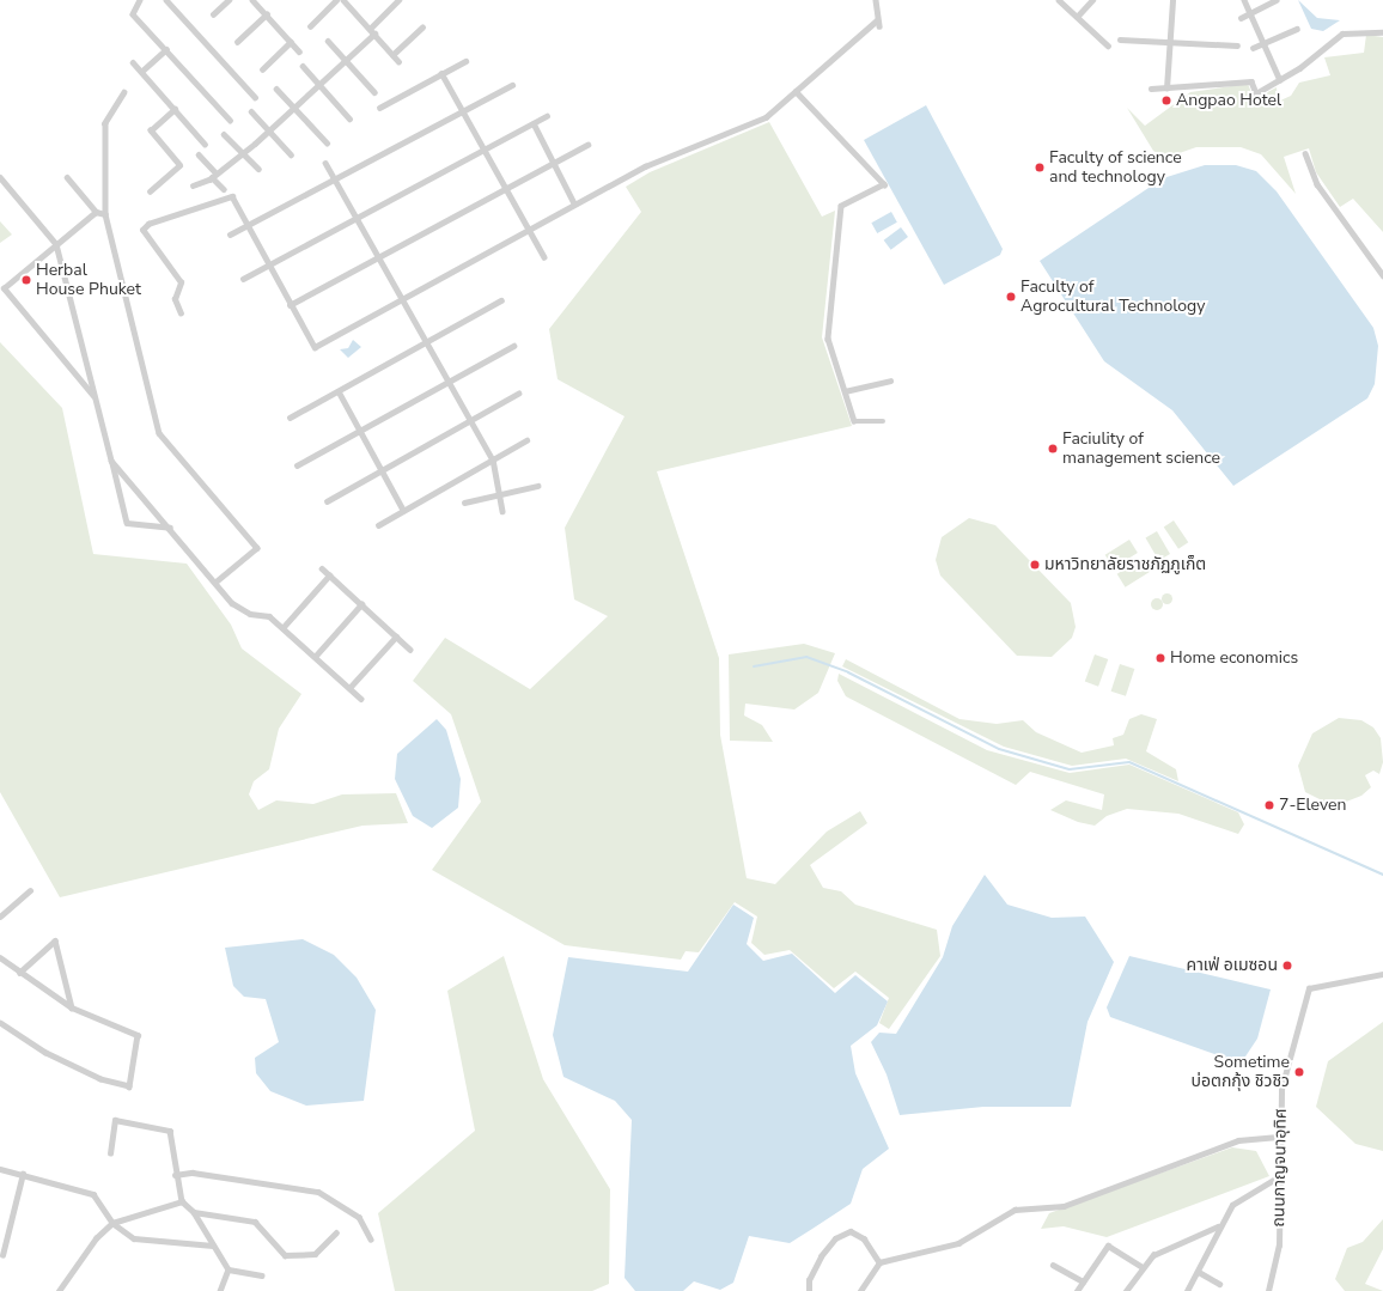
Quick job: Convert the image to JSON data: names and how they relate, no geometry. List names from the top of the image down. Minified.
{"streets":{"street":["ถนนกาญจนาอุทิศ"]},"places":["Angpao Hotel","Faculty of science and technology","Herbal House Phuket","Faculty of Agrocultural Technology","Faciulity of management science","มหาวิทยาลัยราชภัฏภูเก็ต","Home economics","7-Eleven","คาเฟ่ อเมซอน","Sometime บ่อตกกุ้ง ชิวชิว"]}
